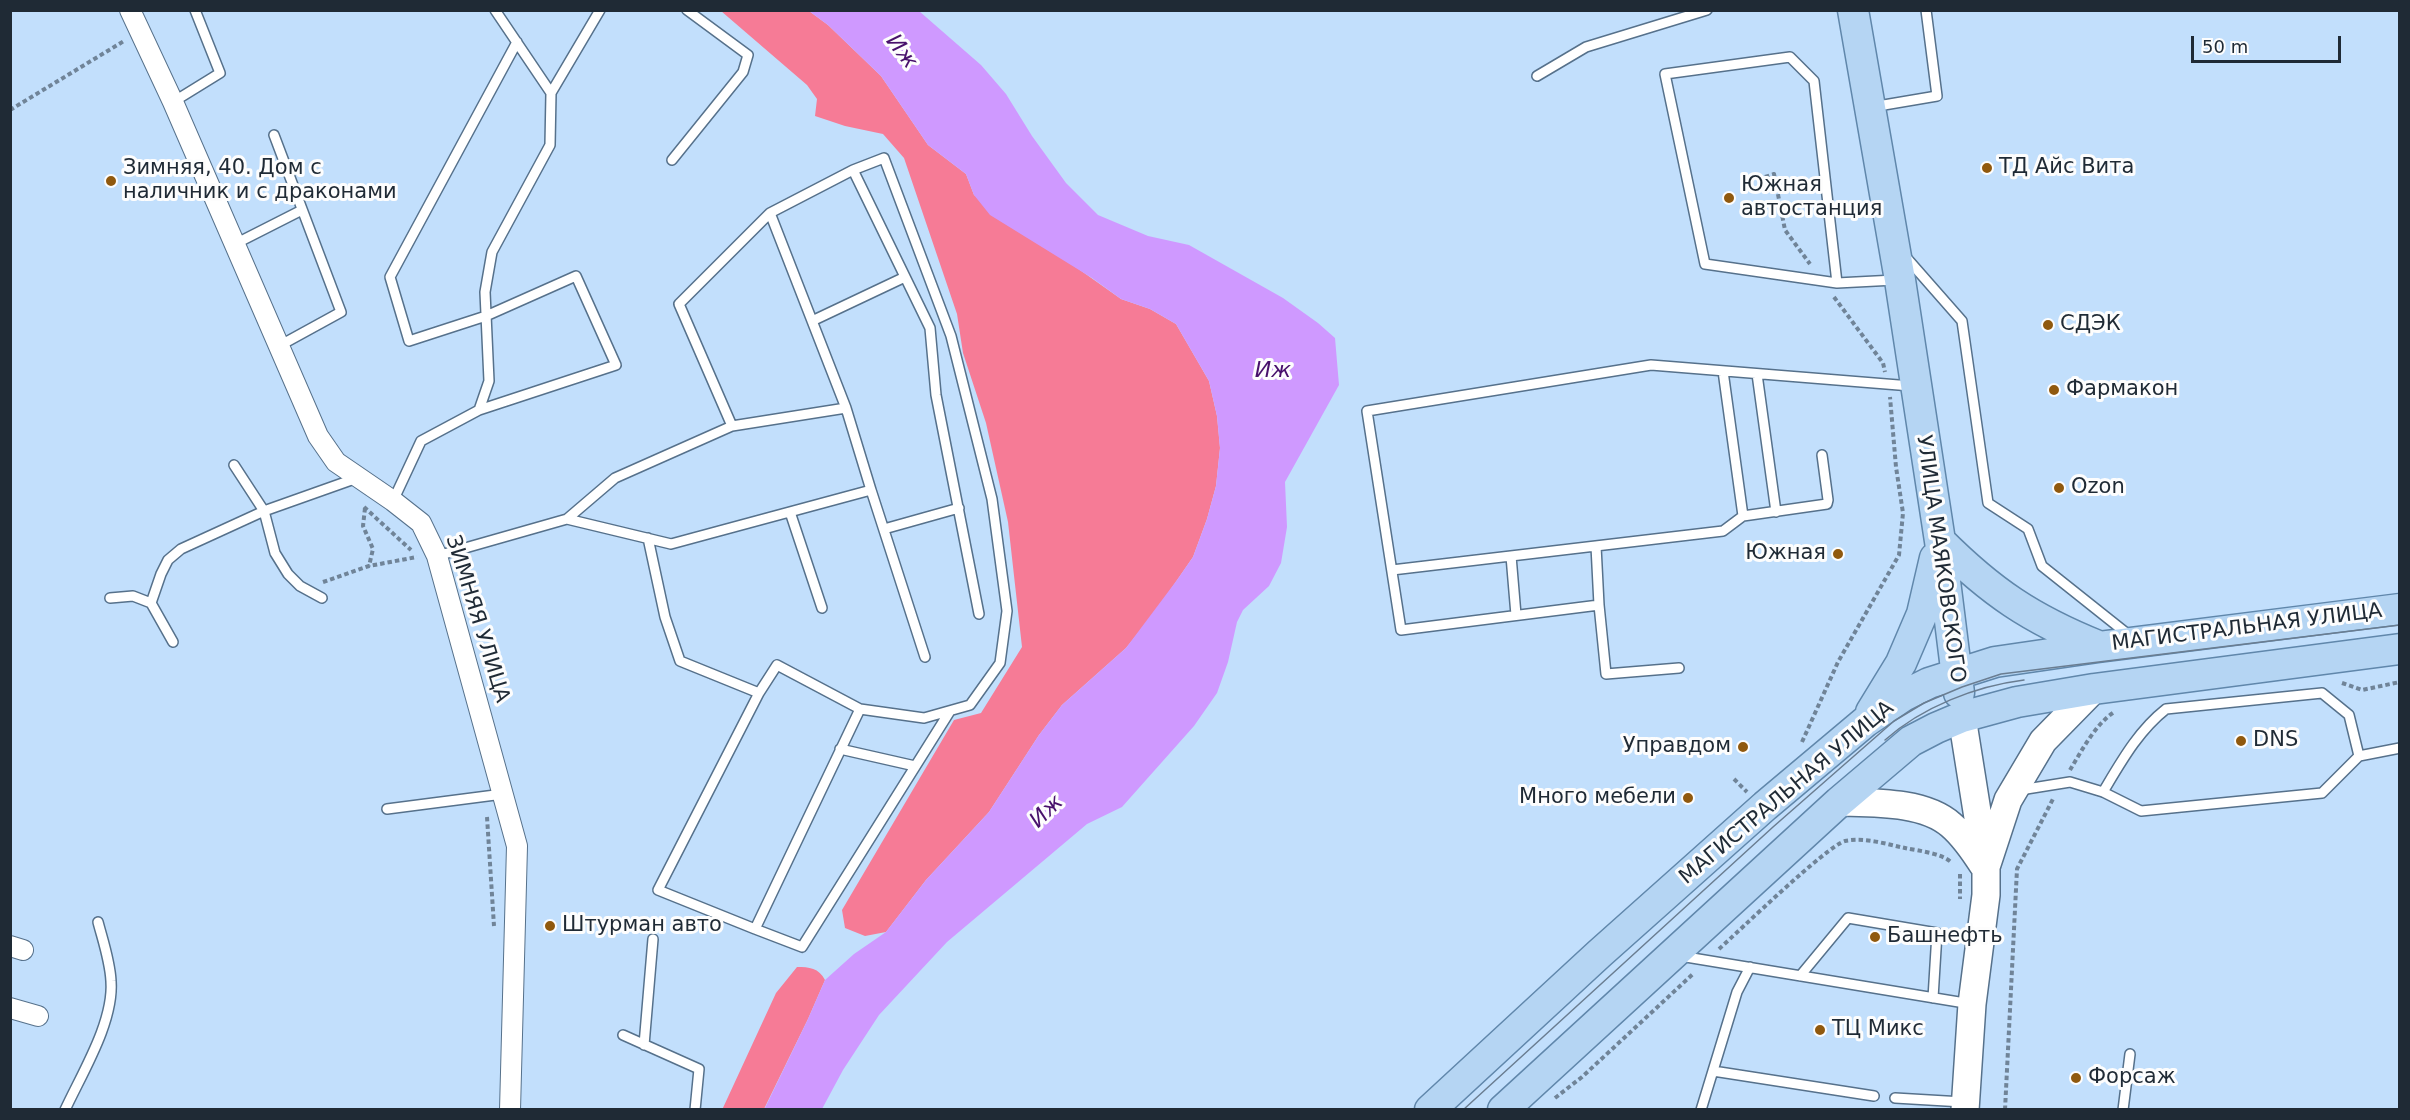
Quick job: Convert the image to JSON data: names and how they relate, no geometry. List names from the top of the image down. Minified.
{"streets":{"main road":["УЛИЦА МАЯКОВСКОГО","МАГИСТРАЛЬНАЯ УЛИЦА"],"street":["ЗИМНЯЯ УЛИЦА"]},"crossings":[["УЛИЦА МАЯКОВСКОГО","МАГИСТРАЛЬНАЯ УЛИЦА"]],"water":["Иж"],"places":["ТД Айс Вита","Зимняя, 40. Дом с наличник и с драконами","Южная автостанция","СДЭК","Фармакон","Ozon","Южная","DNS","Управдом","Много мебели","Штурман авто","Башнефть","ТЦ Микс","Форсаж"],"scale_bar":"50 m"}
